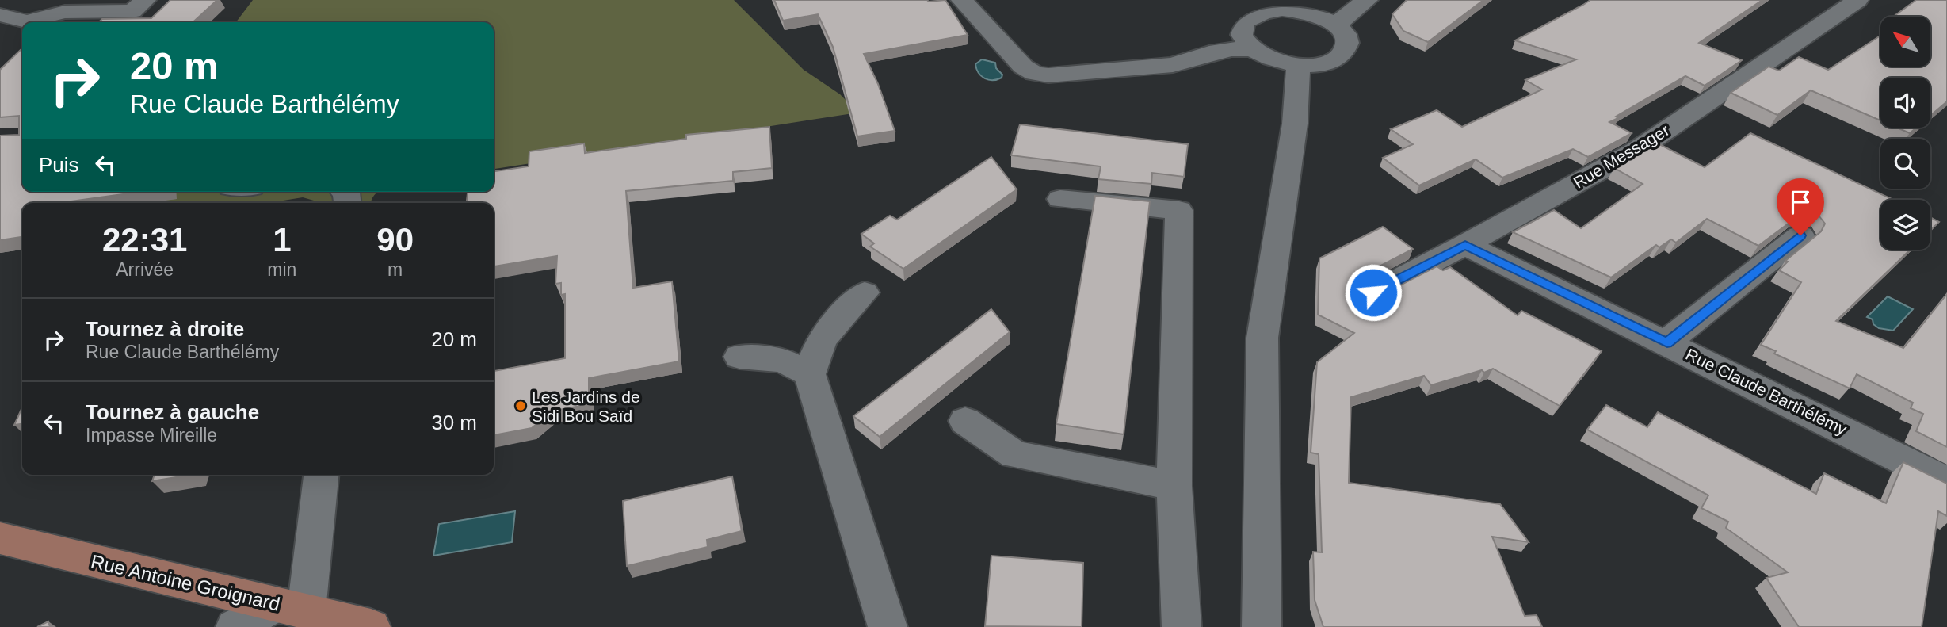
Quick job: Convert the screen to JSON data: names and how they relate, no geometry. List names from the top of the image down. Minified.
{"streets":{"main road":["Rue Antoine Groignard"],"street":["Rue Messager","Rue Claude Barthélémy"]},"crossings":[["Rue Messager","Rue Claude Barthélémy"]],"places":["Les Jardins de Sidi Bou Saïd"],"north":"top left","page":{"turn":["20 m","Rue Claude Barthélémy"],"then":"Puis","eta":["22:31","Arrivée","1","min","90","m"],"list":[{"name":"Tournez à droite","note":"Rue Claude Barthélémy","value":"20 m"},{"name":"Tournez à gauche","note":"Impasse Mireille","value":"30 m"}]}}
